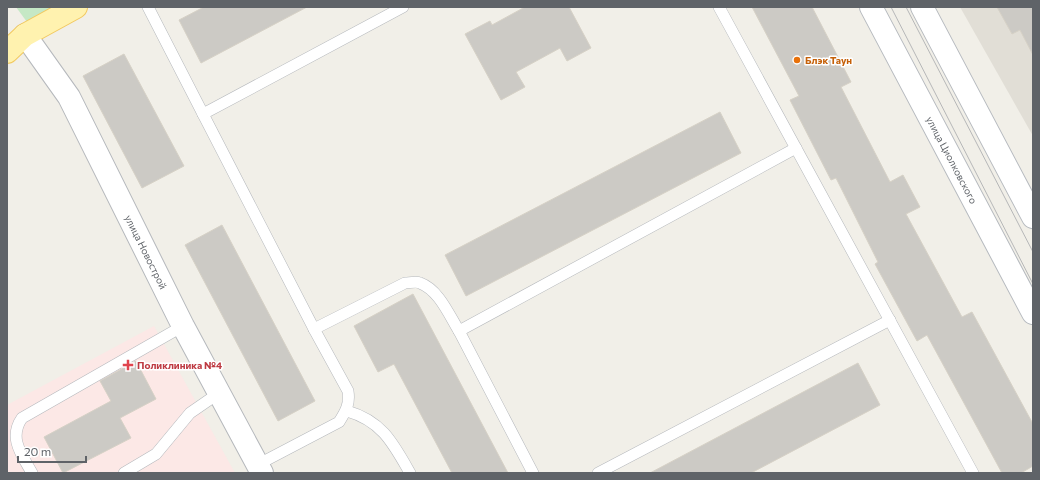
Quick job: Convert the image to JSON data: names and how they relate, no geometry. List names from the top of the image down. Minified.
{"streets":{"main road":["улица Циолковского","улица Новострой"]},"places":{"other":["Блэк Таун"],"health":["Поликлиника №4"]},"scale_bar":"20 m"}
